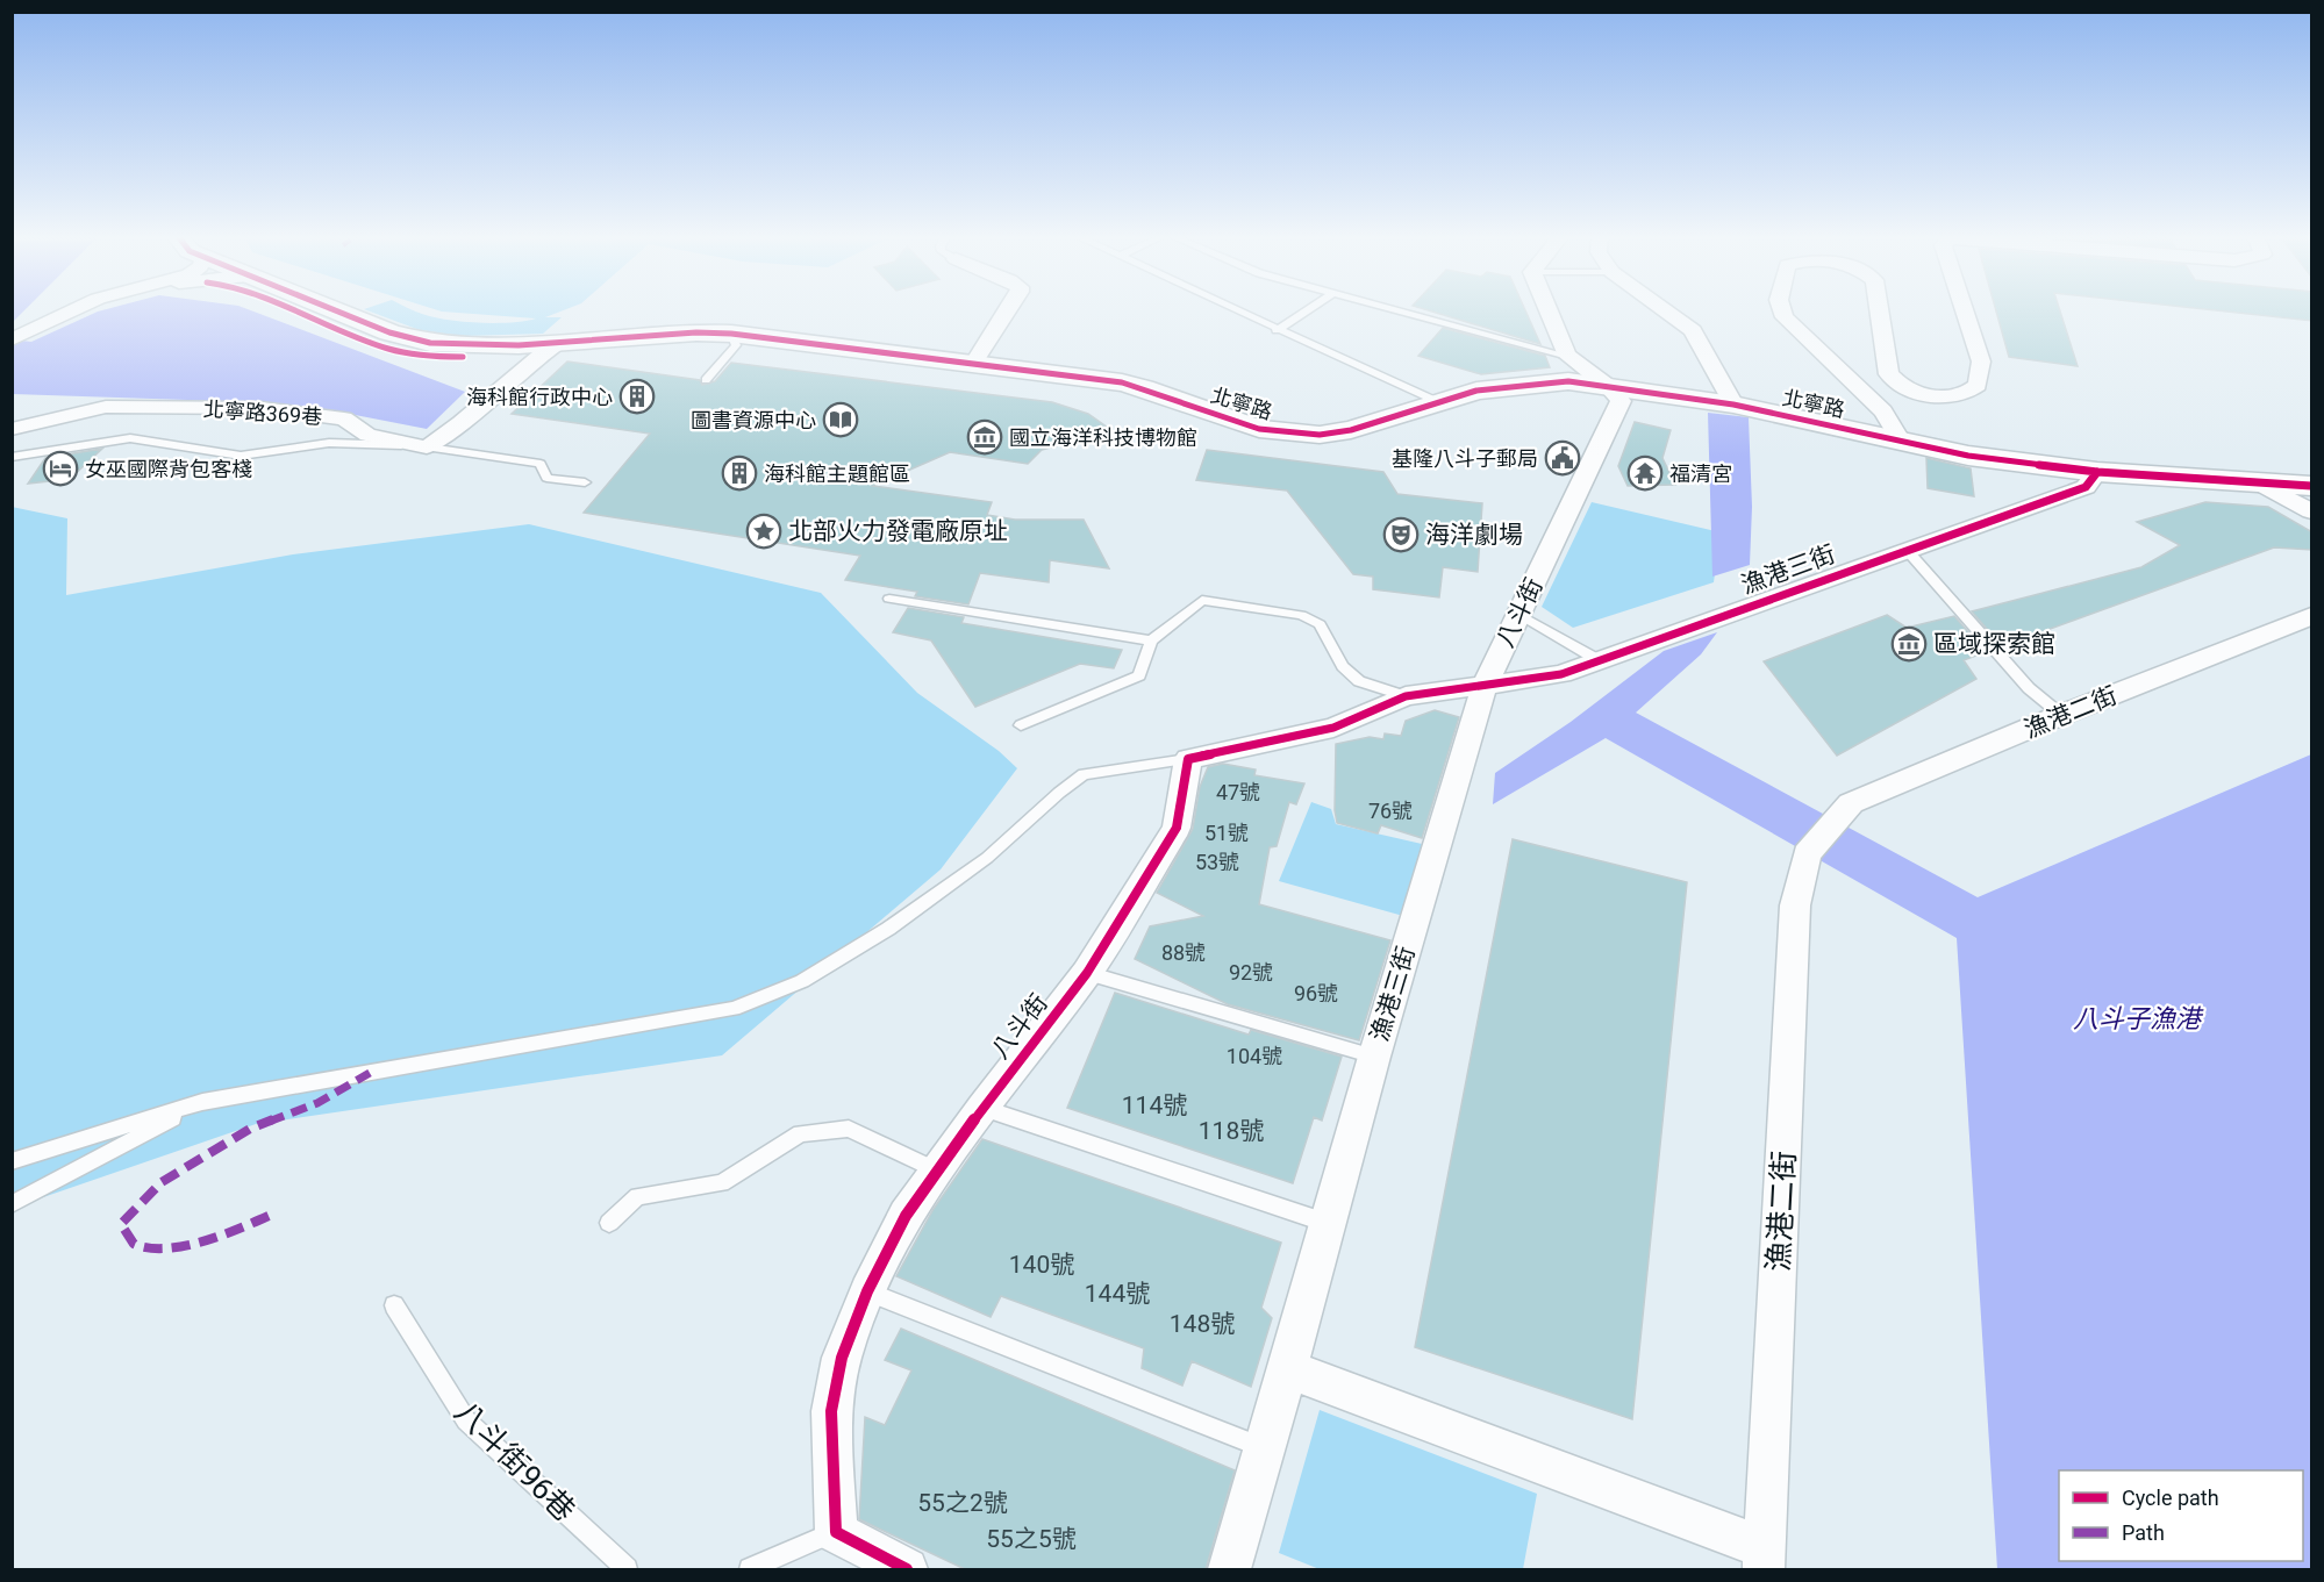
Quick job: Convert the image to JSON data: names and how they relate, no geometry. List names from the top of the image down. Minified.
{"streets":{"main road":["北寧路"],"street":["北寧路369巷","漁港三街","八斗街","漁港二街"],"lane":["八斗街96巷"]},"crossings":[["北寧路","漁港三街"],["北寧路","八斗街"],["漁港三街","八斗街"]],"water":["八斗子漁港"],"places":{"building":["海科館行政中心","海科館主題館區"],"library":["圖書資源中心"],"museum":["國立海洋科技博物館","區域探索館"],"public building":["基隆八斗子郵局"],"hotel":["女巫國際背包客棧"],"temple":["福清宮"],"place":["北部火力發電廠原址"],"theatre":["海洋劇場"]},"house_numbers":["47號","76號","51號","53號","88號","92號","96號","104號","114號","118號","140號","144號","148號","55之2號","55之5號"],"legend":["Cycle path","Path"]}
